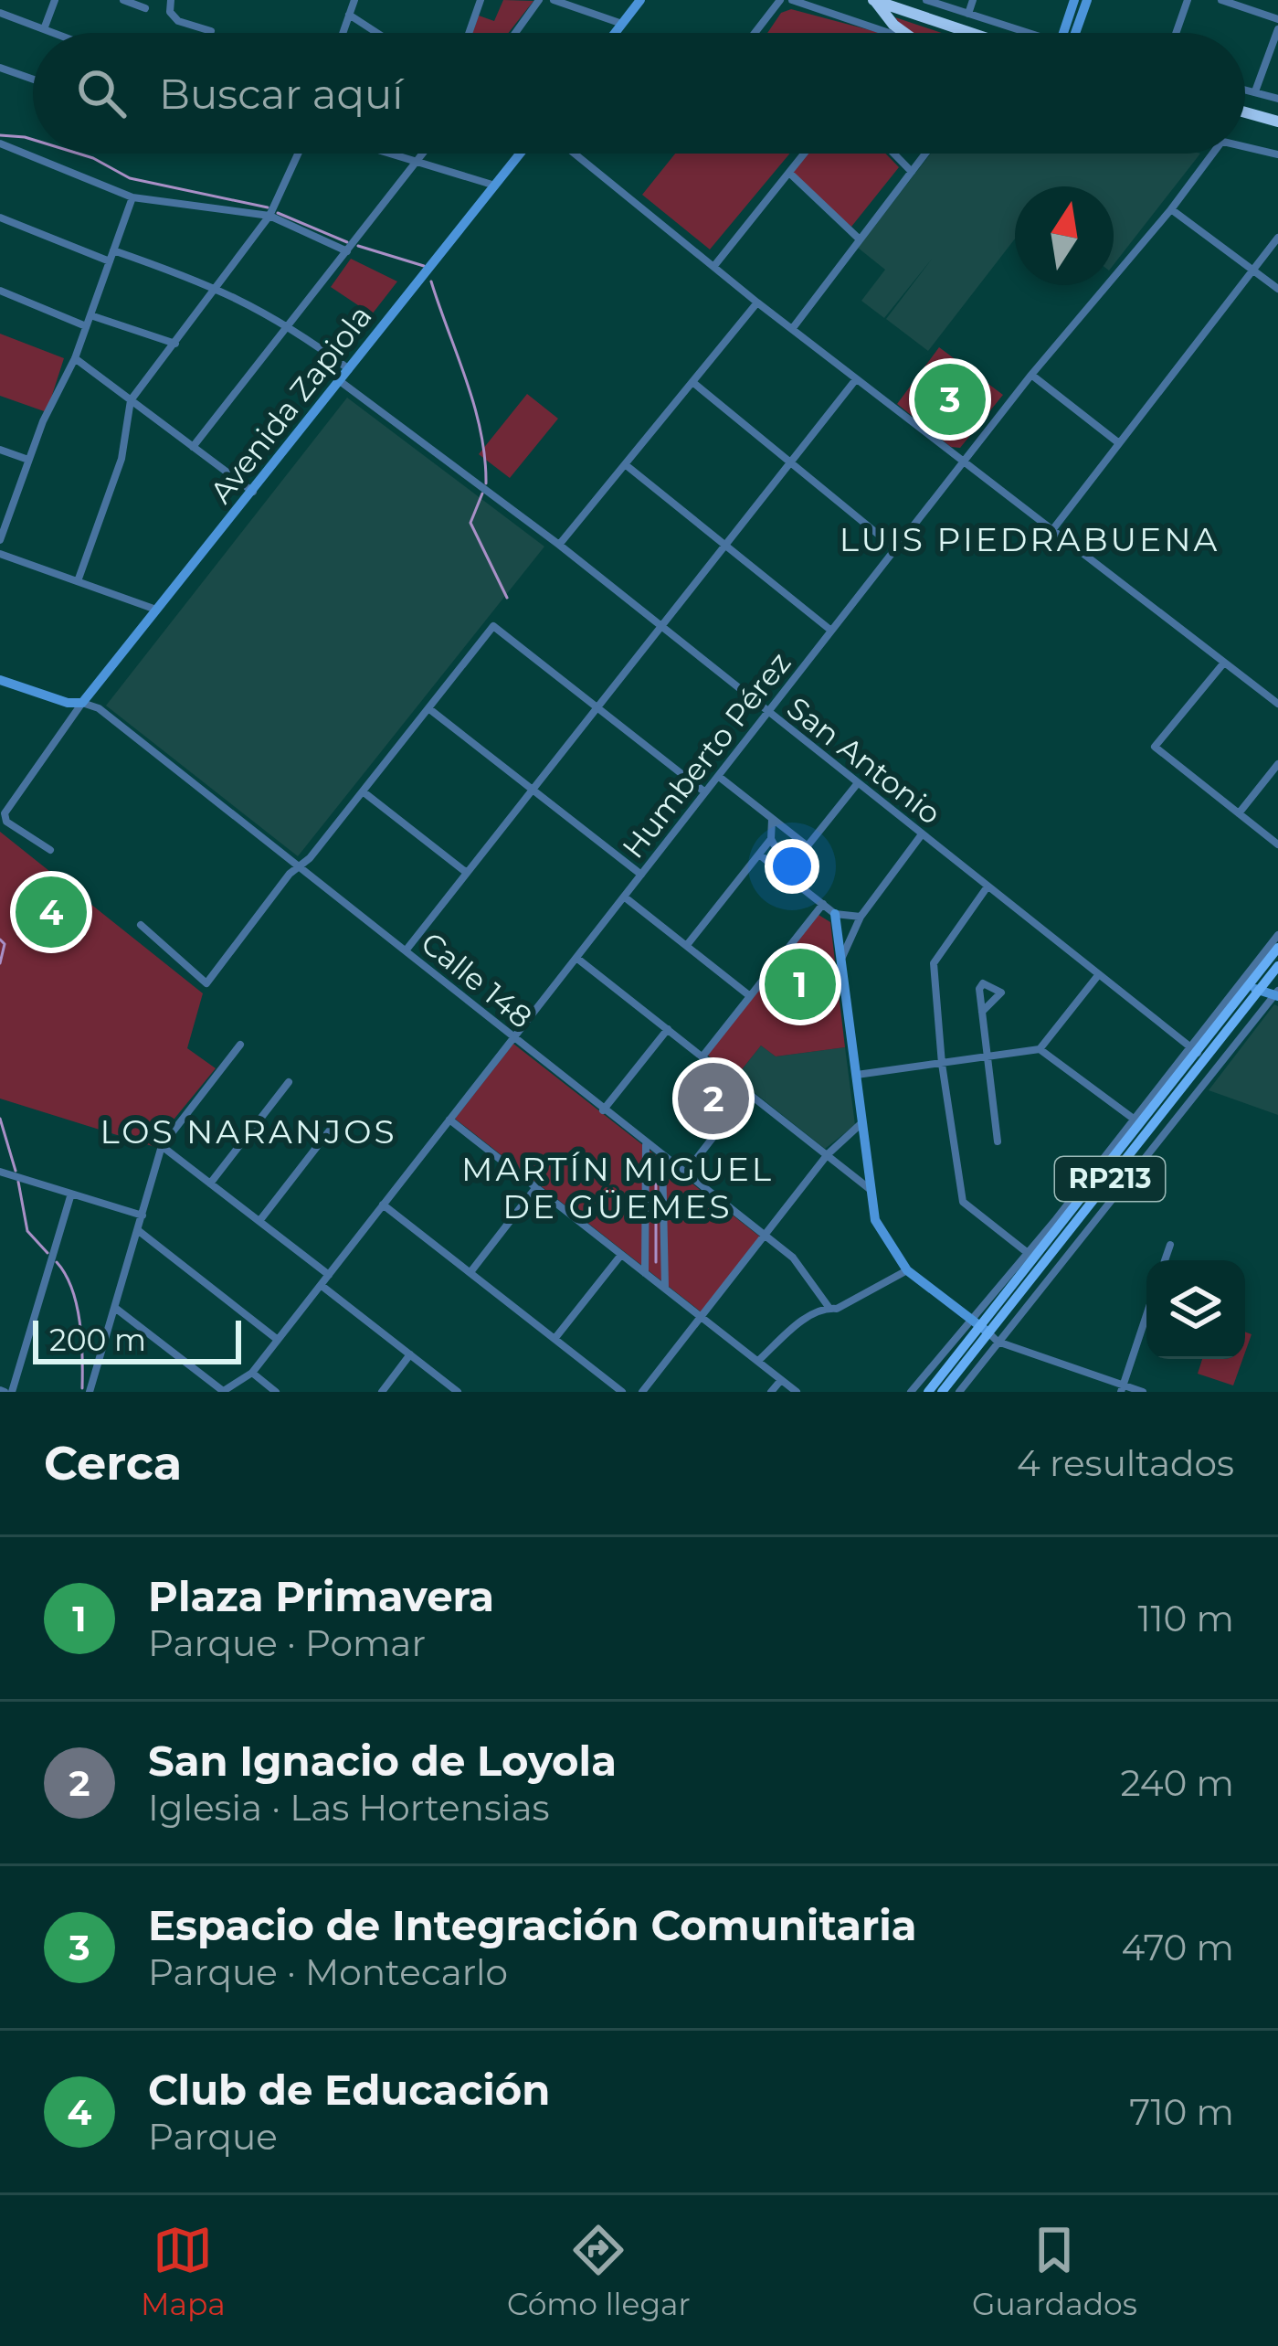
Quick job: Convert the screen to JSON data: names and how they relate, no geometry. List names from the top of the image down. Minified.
{"streets":{"main road":["Avenida Zapiola","RP213"],"street":["Humberto Pérez","San Antonio","Calle 148"]},"crossings":[["Avenida Zapiola","San Antonio"],["Avenida Zapiola","Calle 148"],["Humberto Pérez","San Antonio"],["Humberto Pérez","Calle 148"],["San Antonio","RP213"]],"districts":["LUIS PIEDRABUENA","LOS NARANJOS","MARTÍN MIGUEL DE GÜEMES"],"scale_bar":"200 m","north":"top","page":{"search":"Buscar aquí","pins":["3","4","1","2"],"scale":"200 m","heading":["Cerca","4 resultados"],"list":[{"mark":"1","name":"Plaza Primavera","note":"Parque · Pomar","value":"110 m"},{"mark":"2","name":"San Ignacio de Loyola","note":"Iglesia · Las Hortensias","value":"240 m"},{"mark":"3","name":"Espacio de Integración Comunitaria","note":"Parque · Montecarlo","value":"470 m"},{"mark":"4","name":"Club de Educación","note":"Parque","value":"710 m"}],"nav":["Mapa","Cómo llegar","Guardados"]}}
